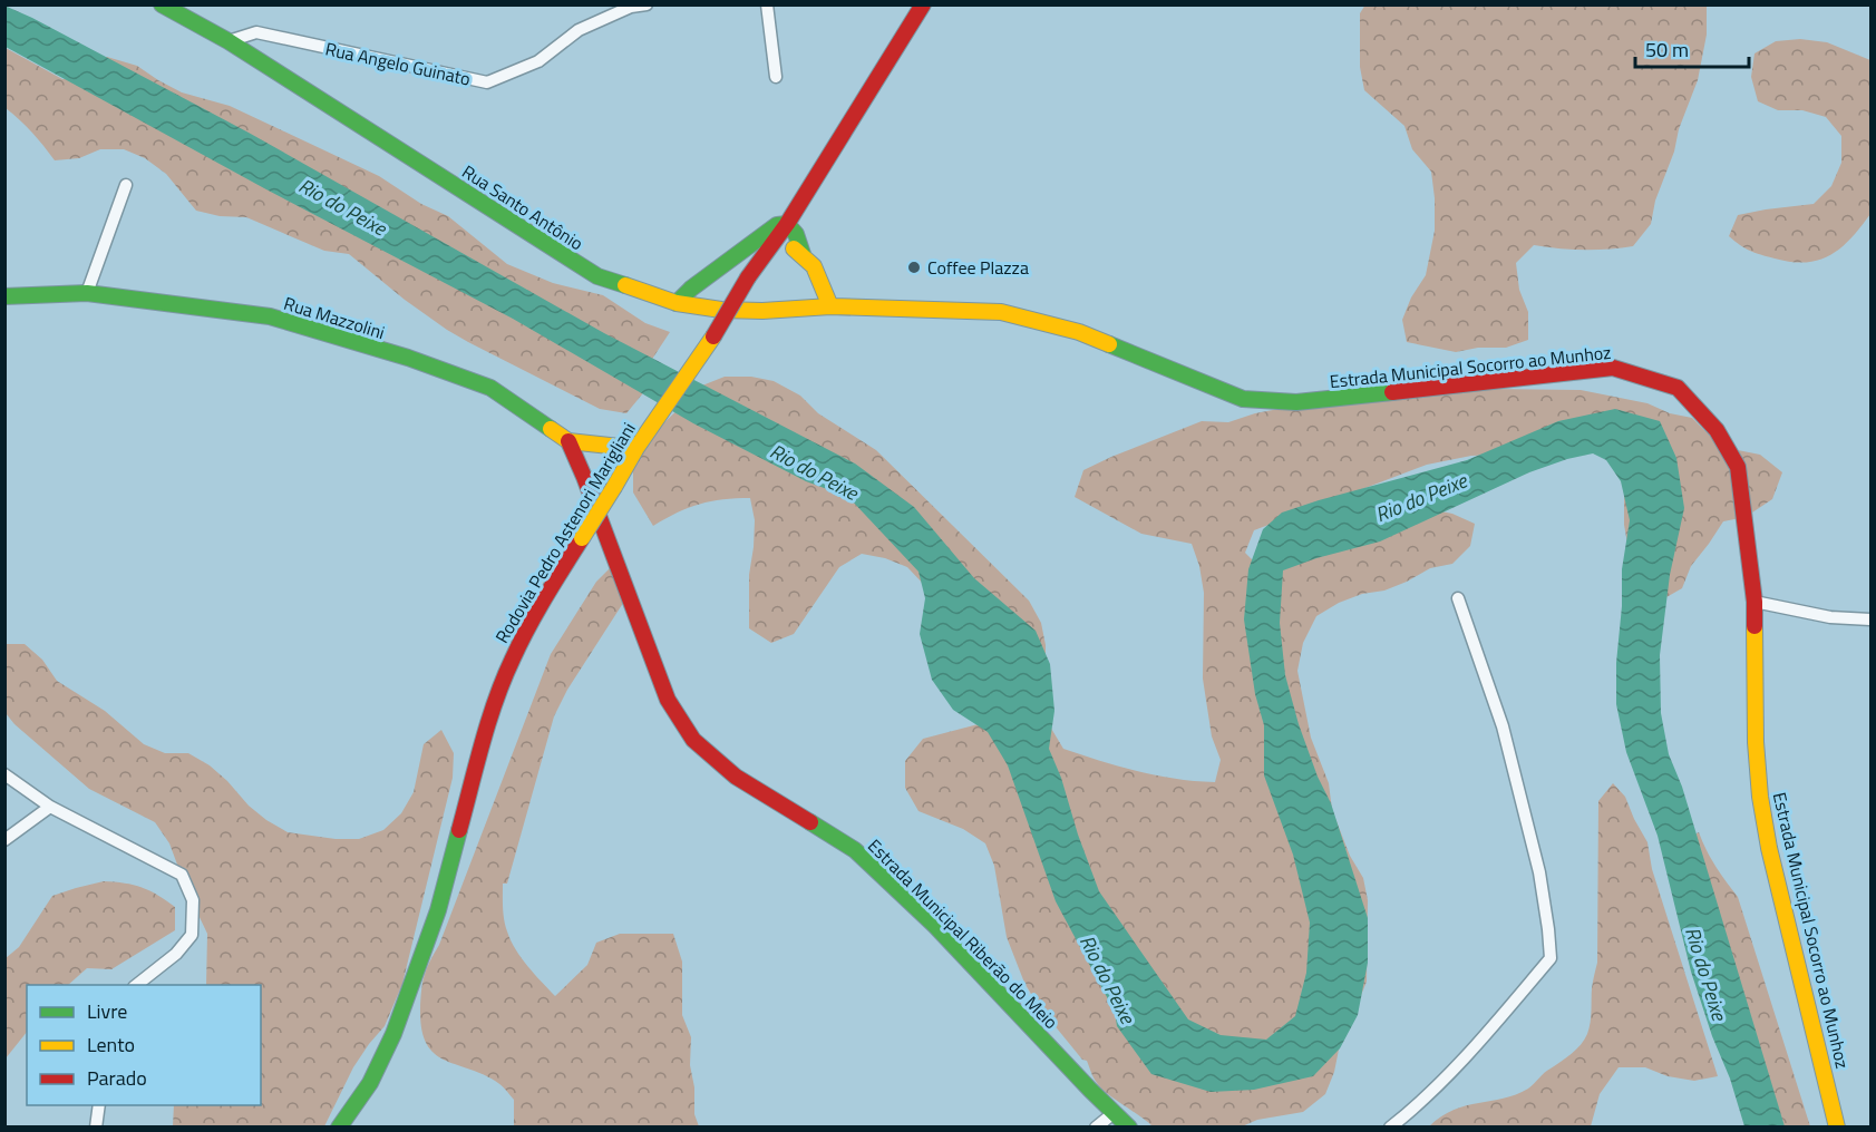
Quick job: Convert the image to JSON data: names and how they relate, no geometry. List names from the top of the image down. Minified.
{"streets":{"street":["Rua Angelo Guinato","Rua Santo Antônio","Rua Mazzolini","Estrada Municipal Socorro ao Munhoz","Rodovia Pedro Astenori Marigliani","Estrada Municipal Riberão do Meio"]},"crossings":[["Rua Angelo Guinato","Rua Santo Antônio"],["Rua Santo Antônio","Estrada Municipal Socorro ao Munhoz"],["Rua Mazzolini","Rodovia Pedro Astenori Marigliani"],["Rua Mazzolini","Estrada Municipal Riberão do Meio"]],"water":["Rio do Peixe"],"places":["Coffee Plazza"],"legend":["Livre","Lento","Parado"],"scale_bar":"50 m"}
